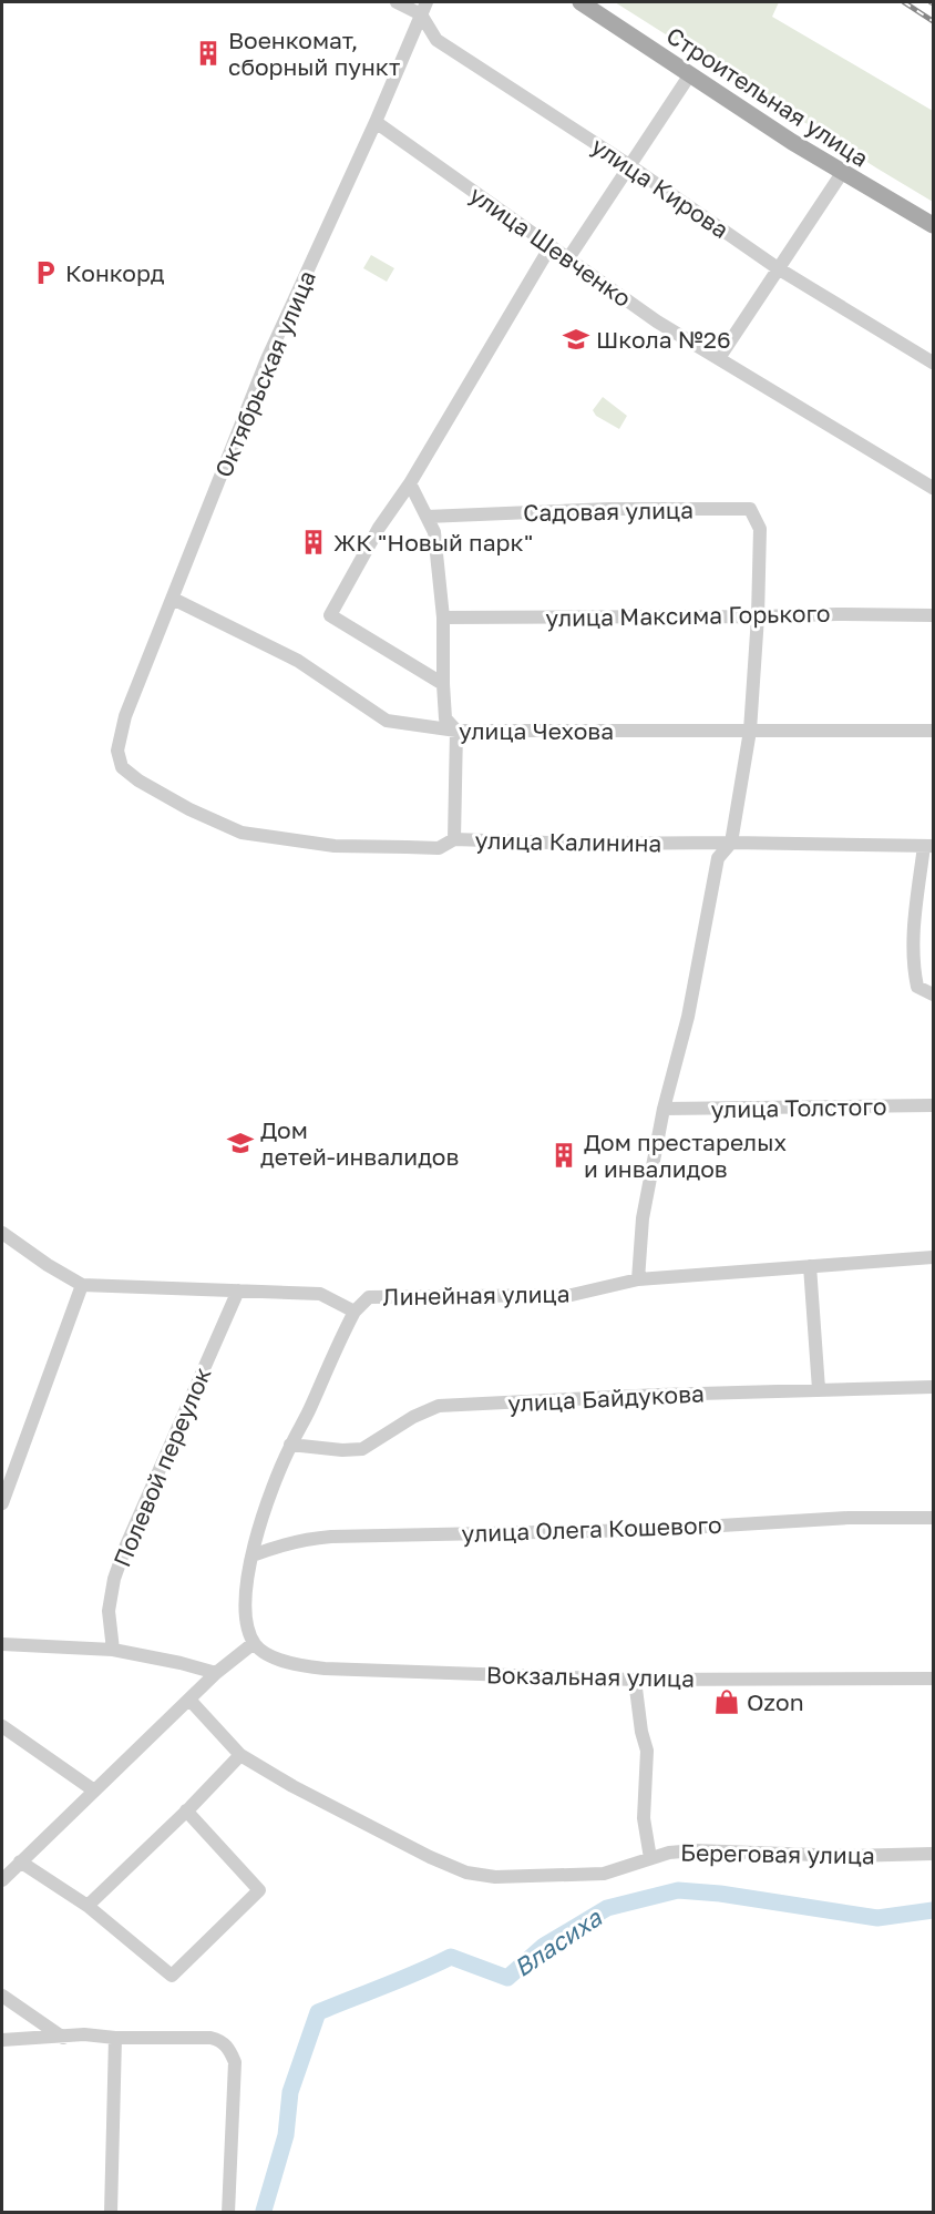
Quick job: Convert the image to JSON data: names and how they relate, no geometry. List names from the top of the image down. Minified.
{"streets":{"main road":["Строительная улица"],"street":["улица Кирова","улица Шевченко","Октябрьская улица","Садовая улица","улица Максима Горького","улица Чехова","улица Калинина","улица Толстого","Линейная улица","улица Байдукова","Полевой переулок","улица Олега Кошевого","Вокзальная улица","Береговая улица"]},"crossings":[["улица Кирова","Октябрьская улица"],["улица Шевченко","Октябрьская улица"],["Октябрьская улица","улица Чехова"],["Октябрьская улица","улица Калинина"],["Садовая улица","улица Максима Горького"],["Линейная улица","Полевой переулок"]],"water":["Власиха"],"places":{"building":["Военкомат, сборный пункт","ЖК \"Новый парк\"","Дом престарелых и инвалидов"],"parking":["Конкорд"],"school or university":["Школа №26","Дом детей-инвалидов"],"shop":["Ozon"]}}
